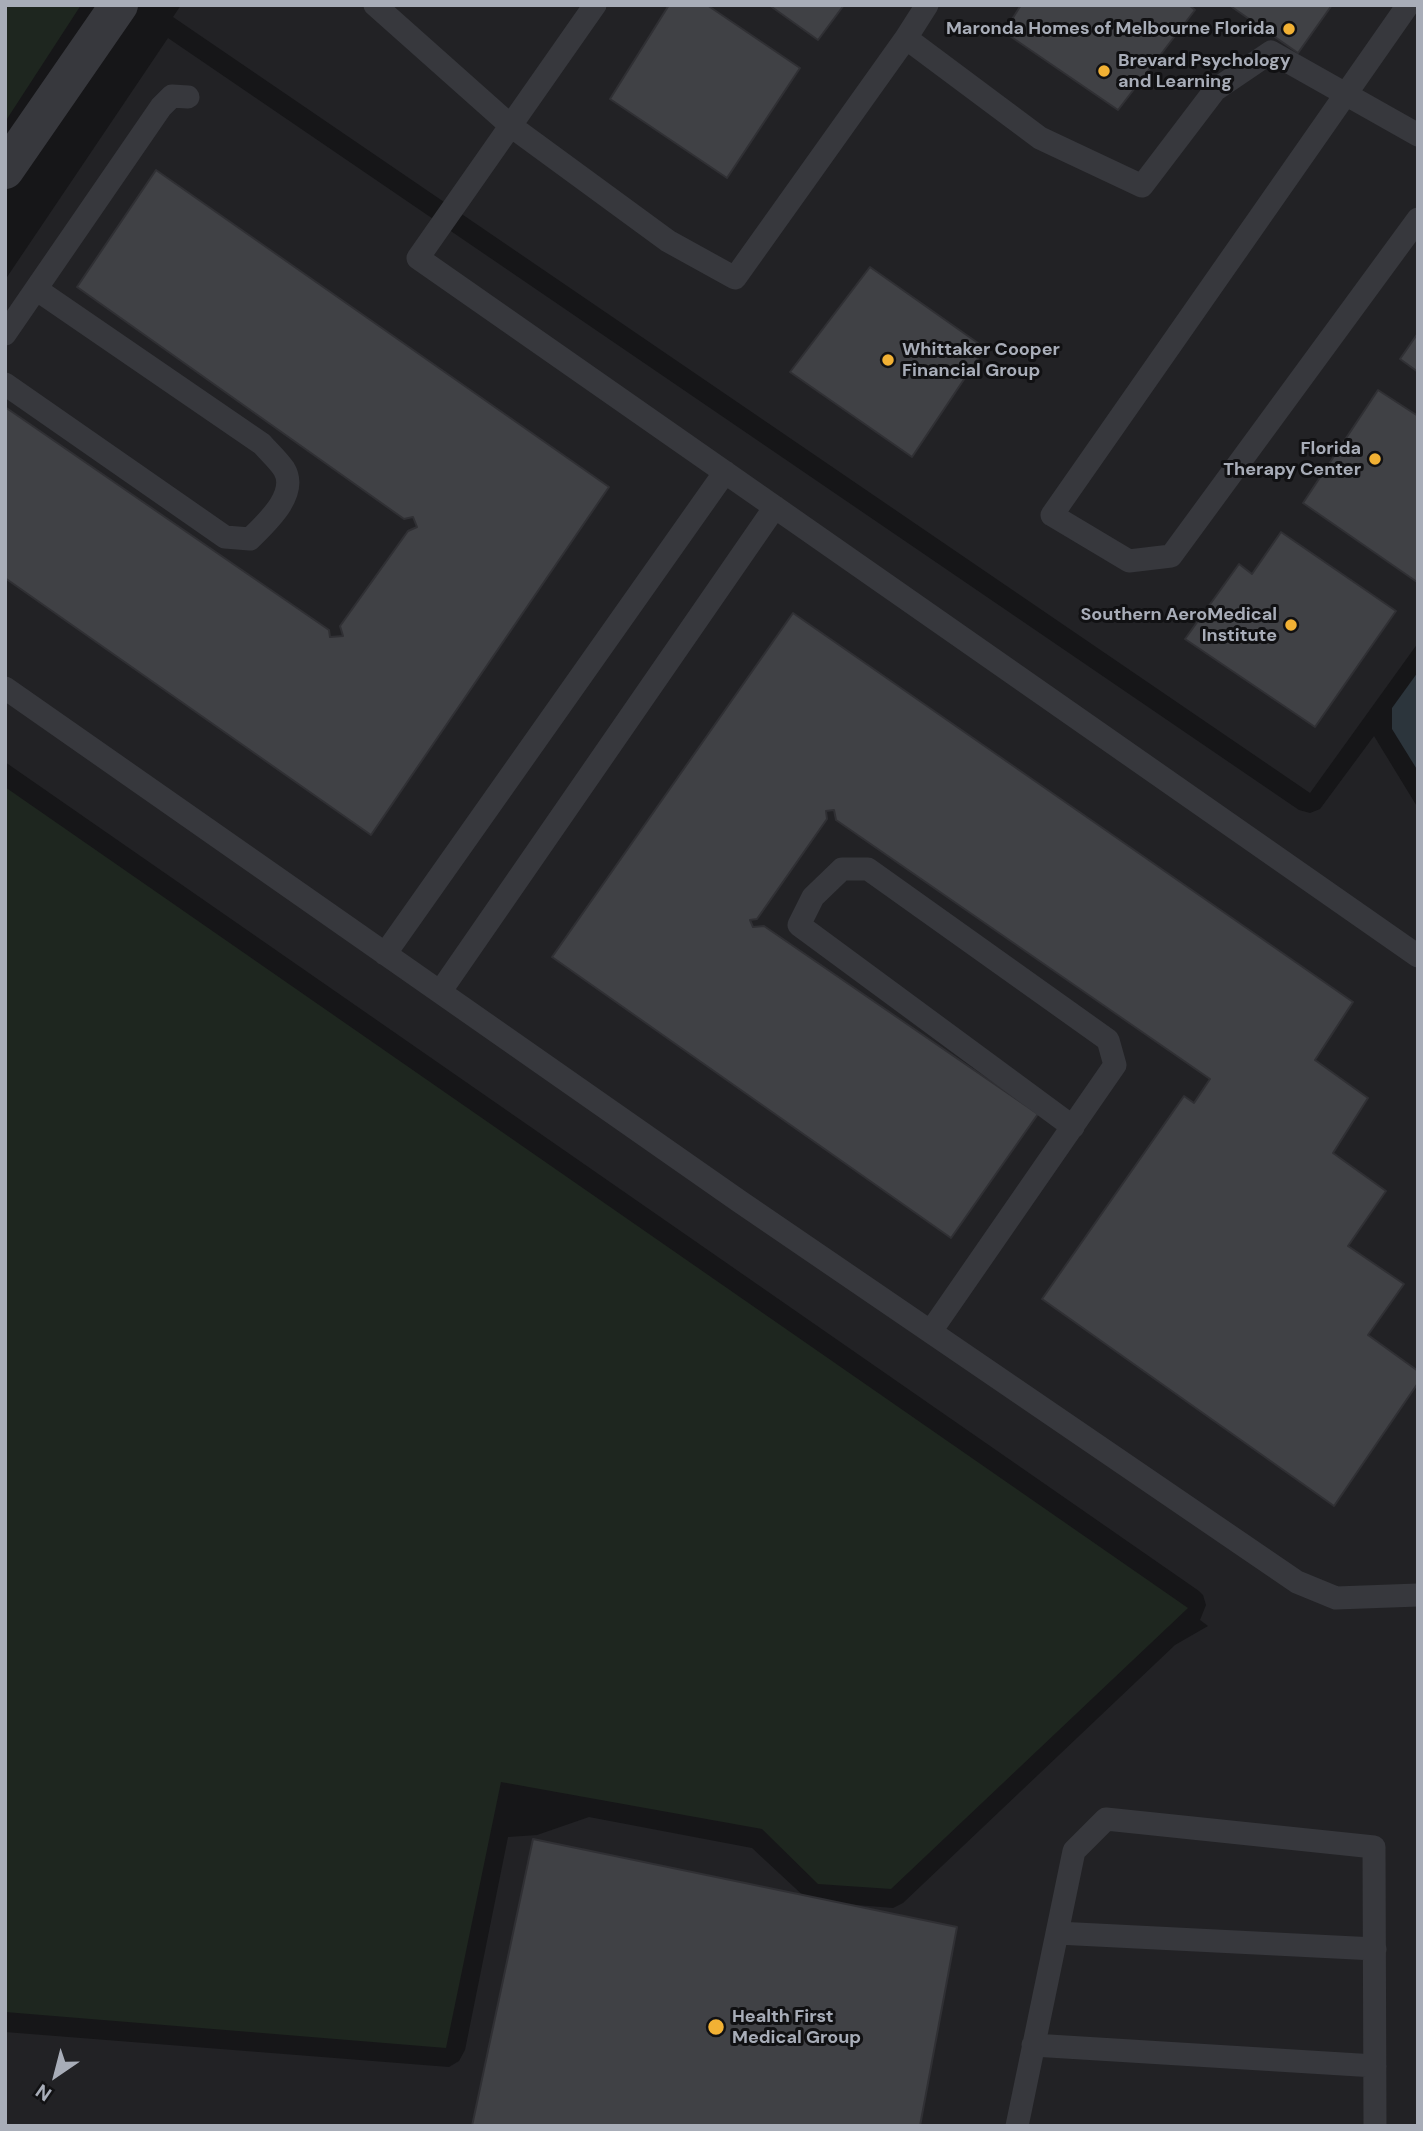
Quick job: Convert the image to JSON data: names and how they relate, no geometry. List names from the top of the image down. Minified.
{"places":["Maronda Homes of Melbourne Florida","Brevard Psychology and Learning","Whittaker Cooper Financial Group","Florida Therapy Center","Southern AeroMedical Institute","Health First Medical Group"],"north":"bottom left"}
